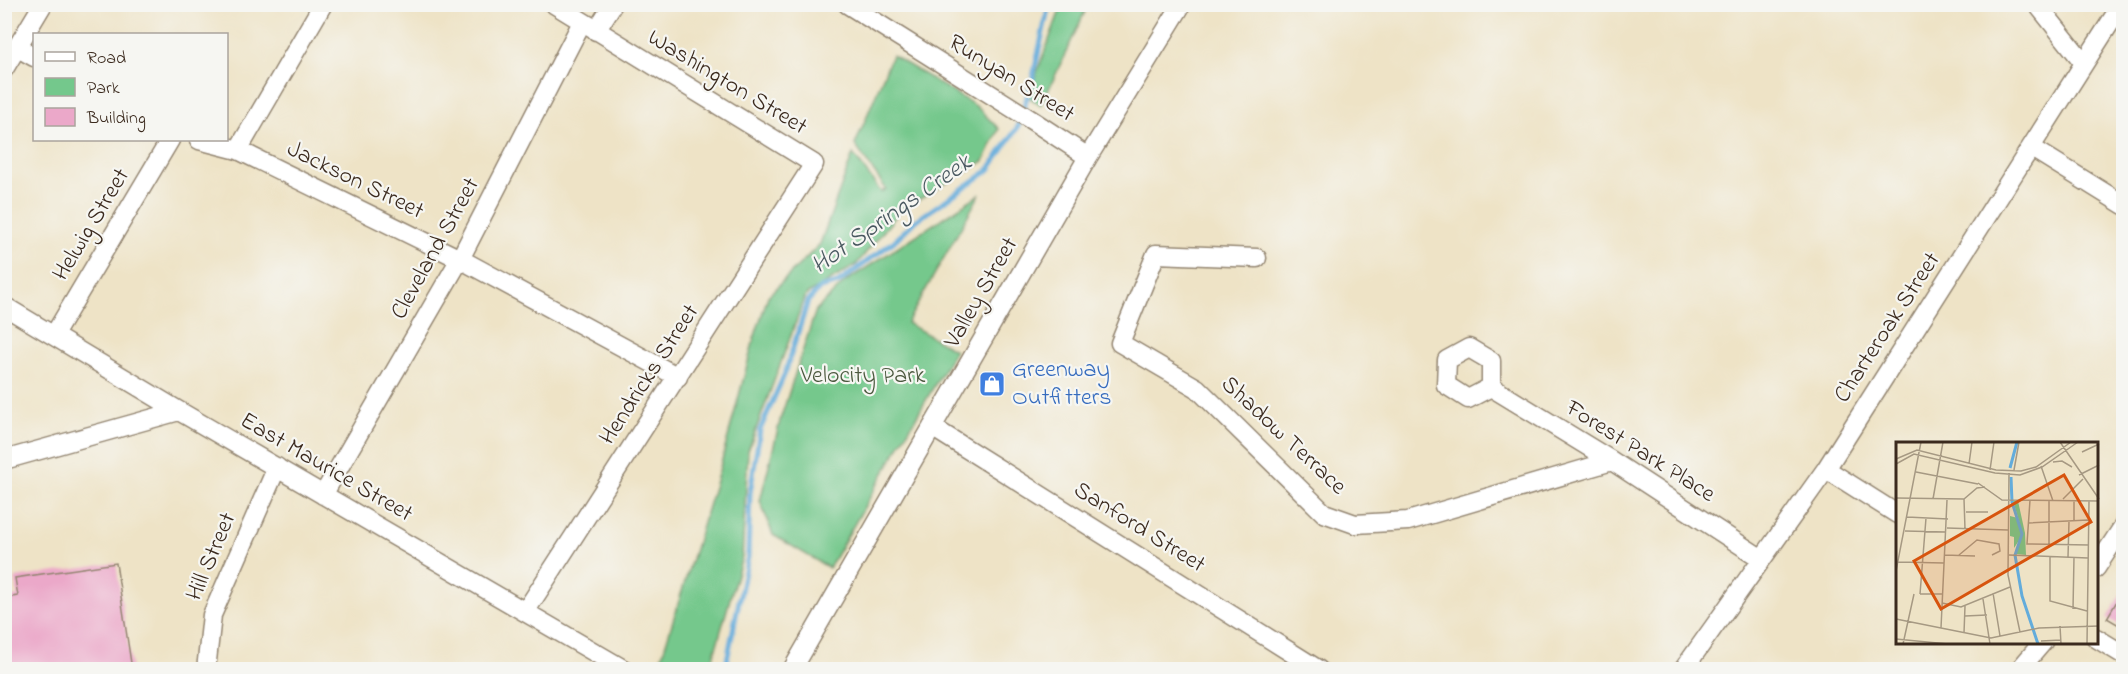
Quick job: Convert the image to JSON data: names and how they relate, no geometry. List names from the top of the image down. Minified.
{"streets":{"street":["Runyan Street","Washington Street","Jackson Street","Helwig Street","Cleveland Street","Valley Street","Charteroak Street","Hendricks Street","Shadow Terrace","Forest Park Place","East Maurice Street","Sanford Street","Hill Street"]},"crossings":[["Runyan Street","Valley Street"],["Washington Street","Cleveland Street"],["Washington Street","Hendricks Street"],["Jackson Street","Cleveland Street"],["Jackson Street","Hendricks Street"],["Helwig Street","East Maurice Street"],["Cleveland Street","East Maurice Street"],["Valley Street","Sanford Street"],["Charteroak Street","Forest Park Place"],["Hendricks Street","East Maurice Street"],["Shadow Terrace","Forest Park Place"],["East Maurice Street","Hill Street"]],"water":["Hot Springs Creek"],"parks":["Velocity Park"],"places":{"shop":["Greenway Outfitters"]},"legend":["Road","Park","Building"]}
